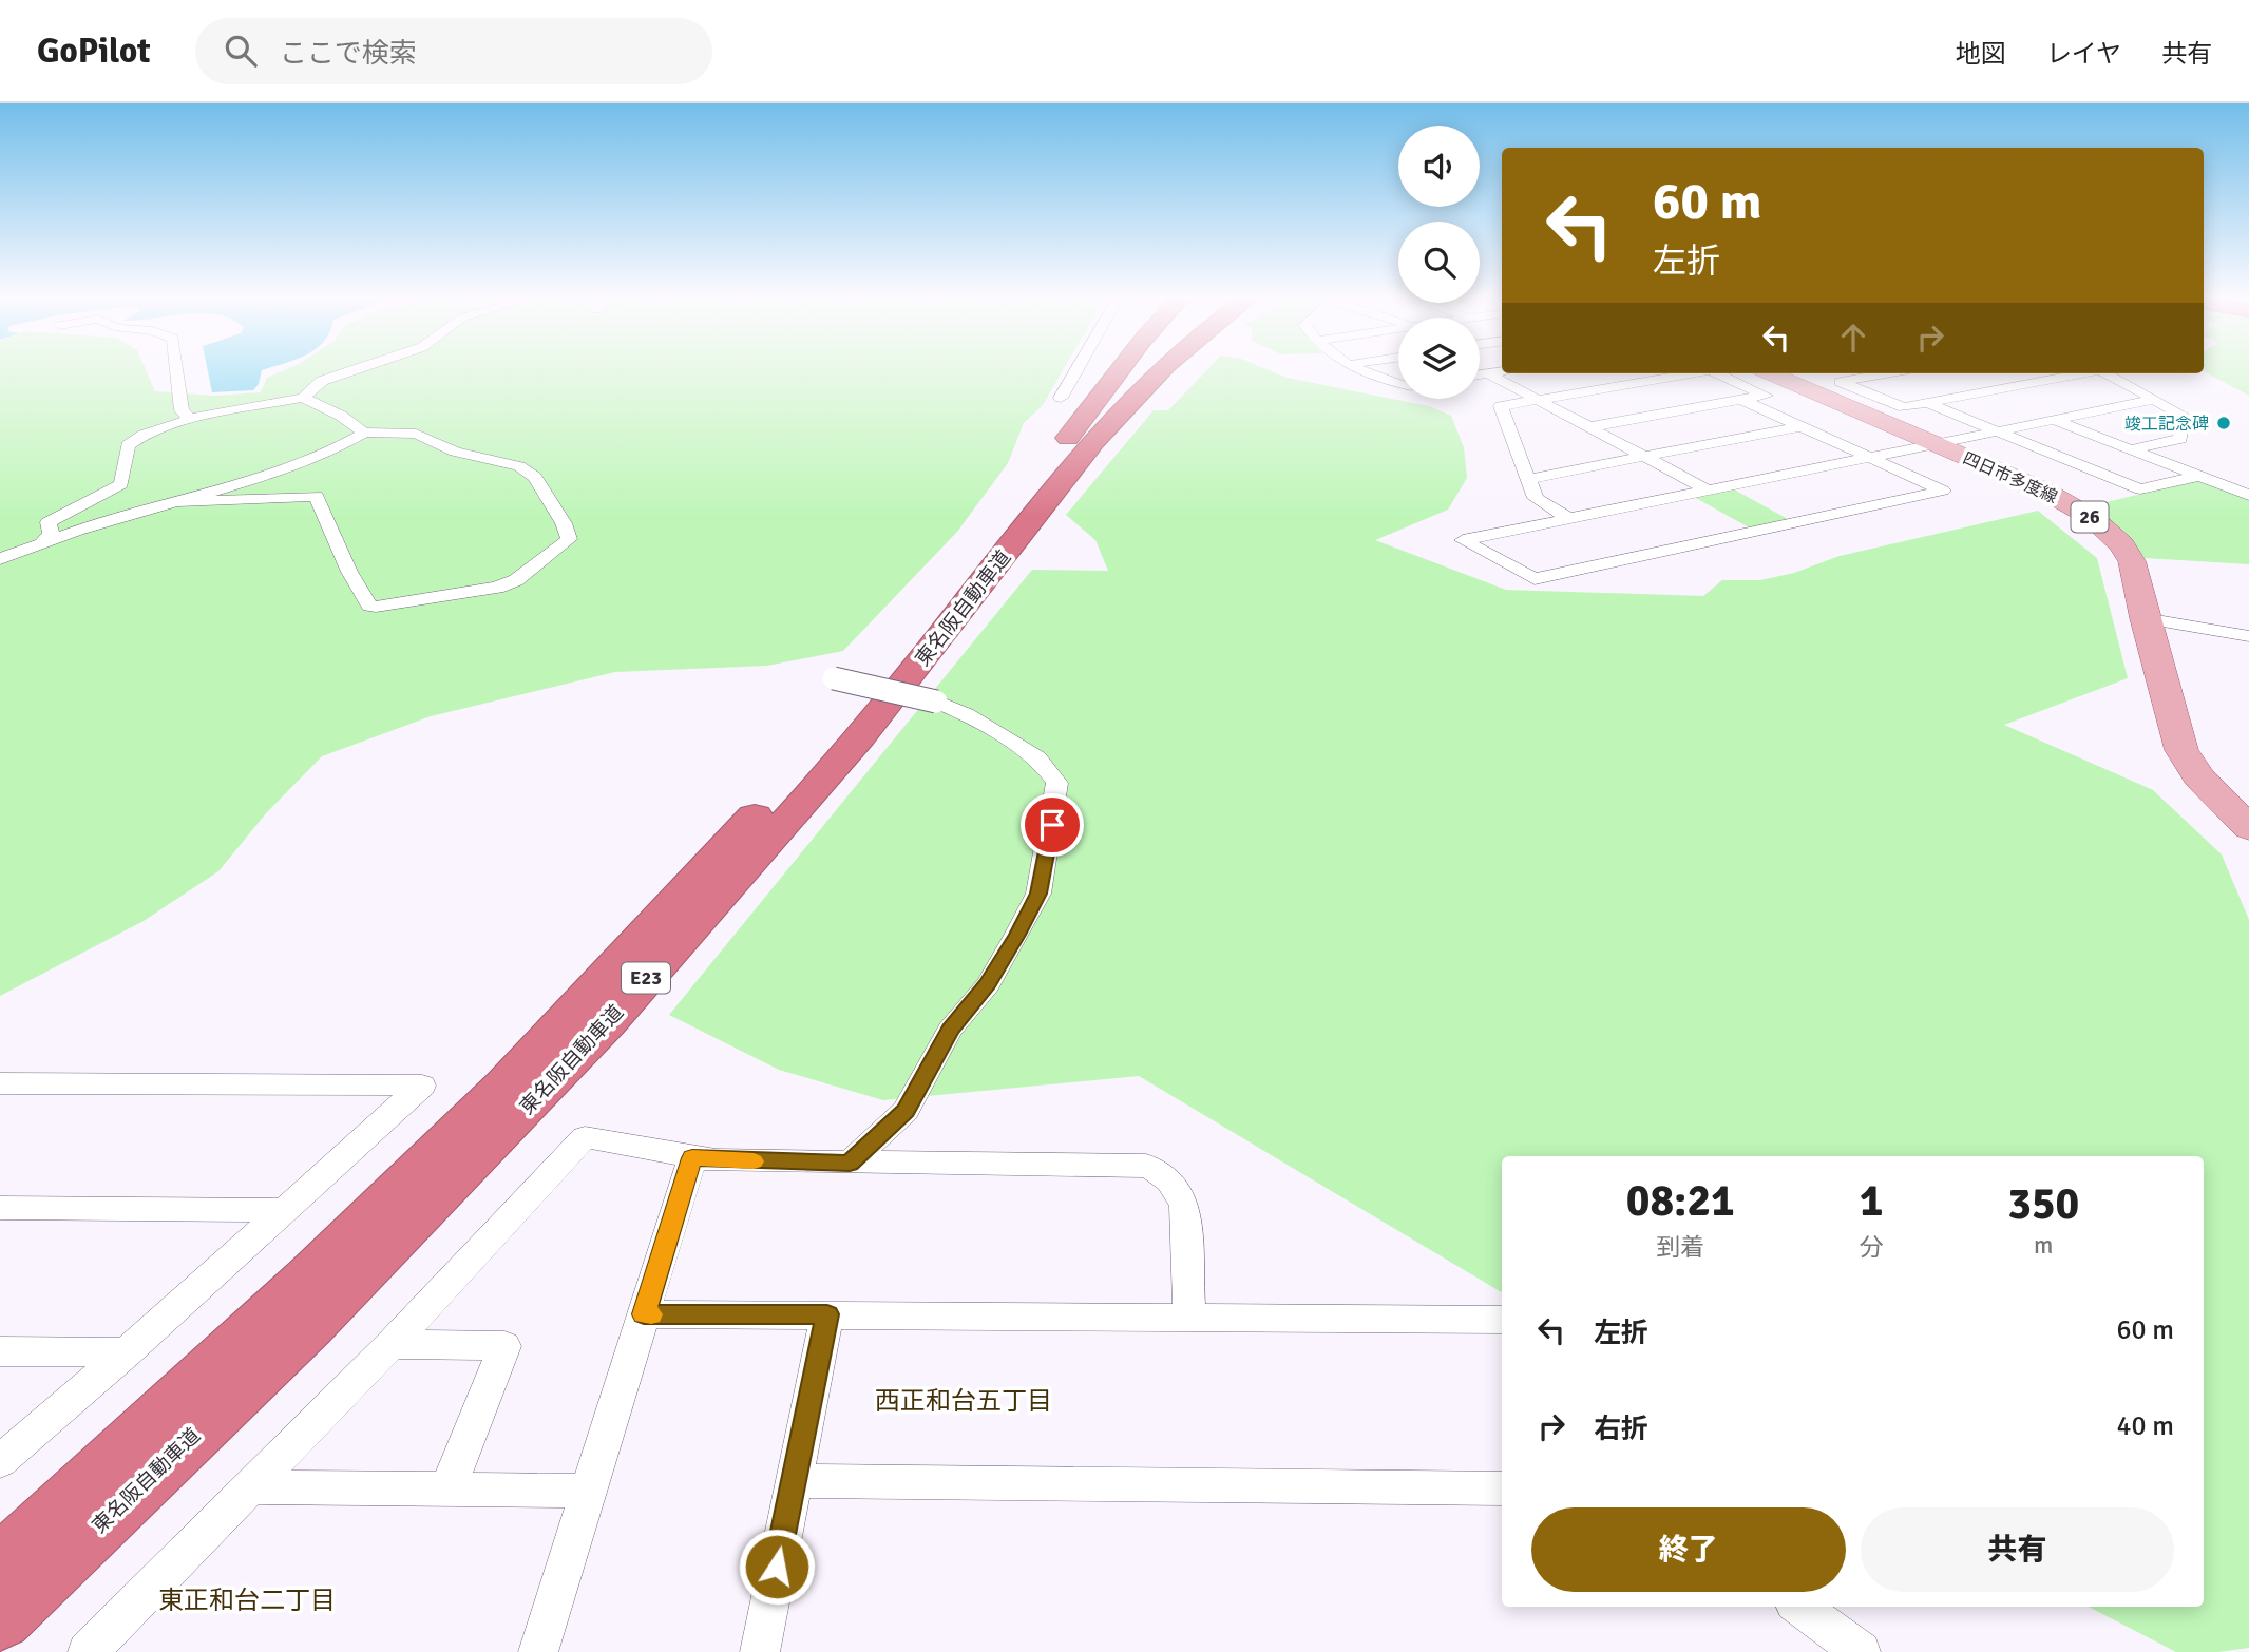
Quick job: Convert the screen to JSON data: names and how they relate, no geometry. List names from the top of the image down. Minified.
{"streets":{"highway":["東名阪自動車道","E23"],"main road":["四日市多度線","26"]},"districts":["西正和台五丁目","東正和台二丁目"],"places":["竣工記念碑"],"page":{"header":"GoPilot","search":"ここで検索","nav":["地図","レイヤ","共有"],"turn":["60 m","左折"],"eta":["08:21","到着","1","分","350","m"],"list":[{"name":"左折","value":"60 m"},{"name":"右折","value":"40 m"}],"buttons":["終了","共有"]}}
